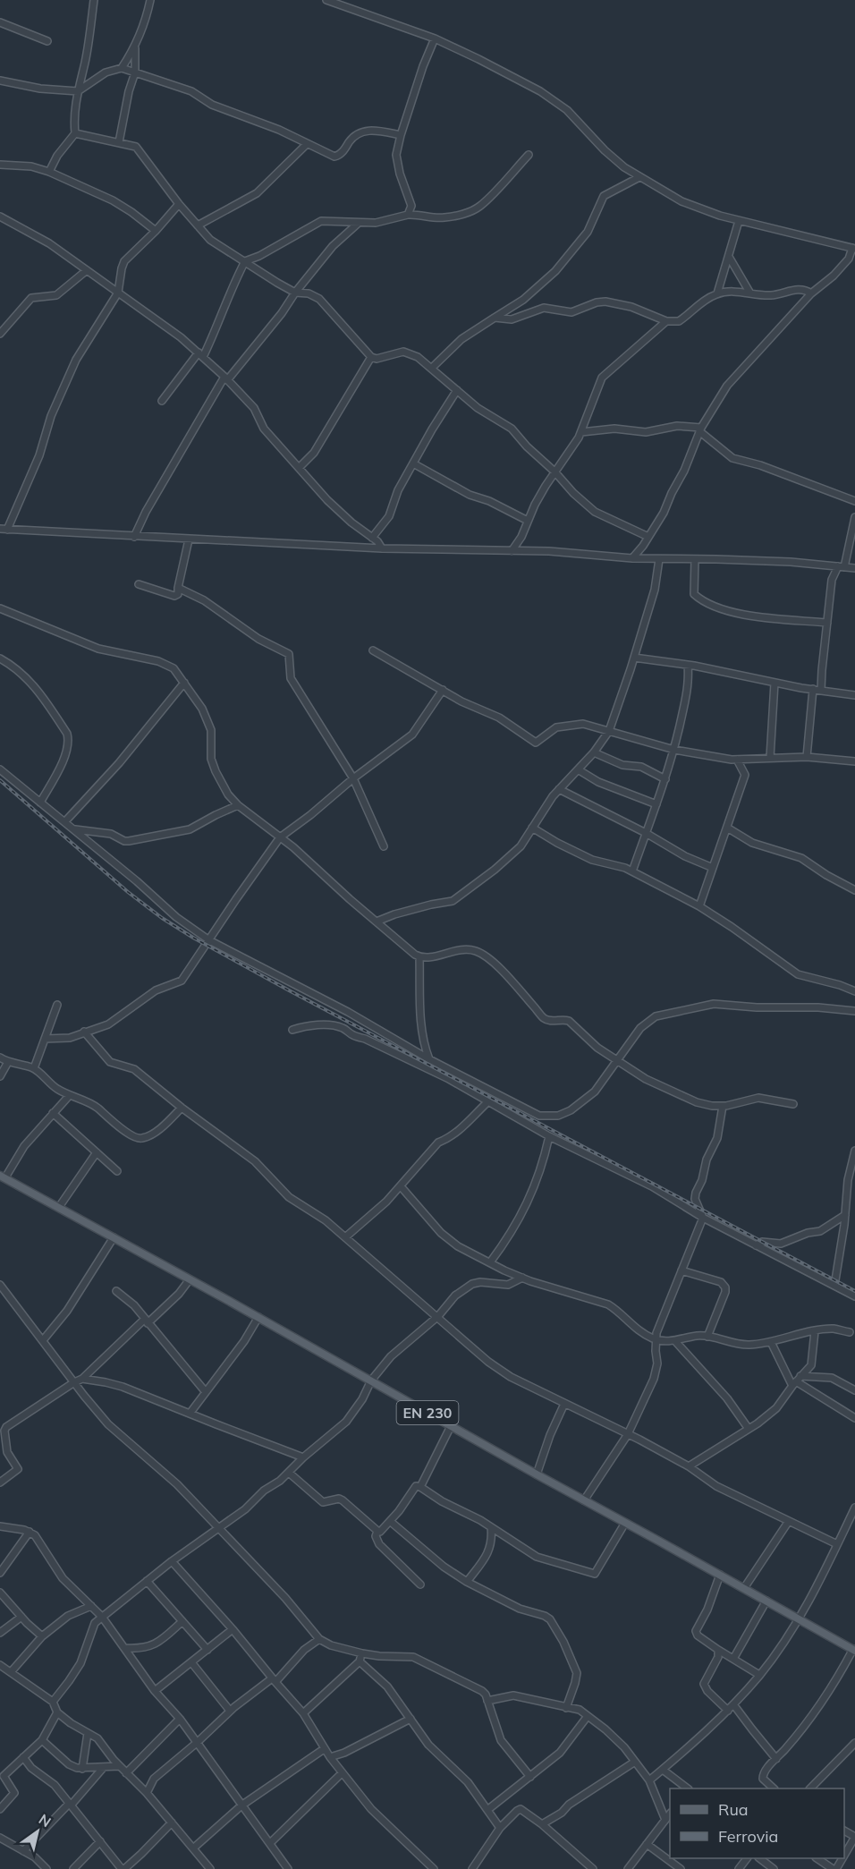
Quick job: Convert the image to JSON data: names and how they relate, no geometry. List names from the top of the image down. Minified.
{"streets":{"main road":["EN 230"]},"legend":["Rua","Ferrovia"],"north":"top right"}
